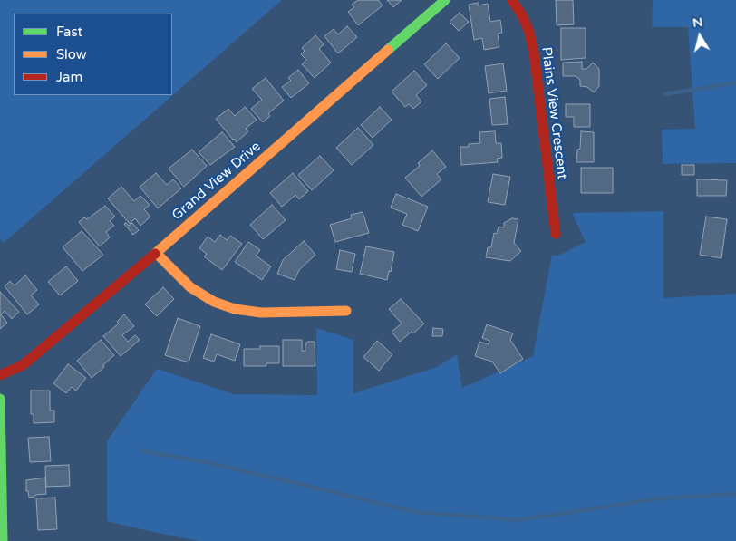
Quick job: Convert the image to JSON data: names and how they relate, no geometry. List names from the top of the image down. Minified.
{"streets":{"street":["Plains View Crescent","Grand View Drive"]},"legend":["Fast","Slow","Jam"],"north":"top"}
